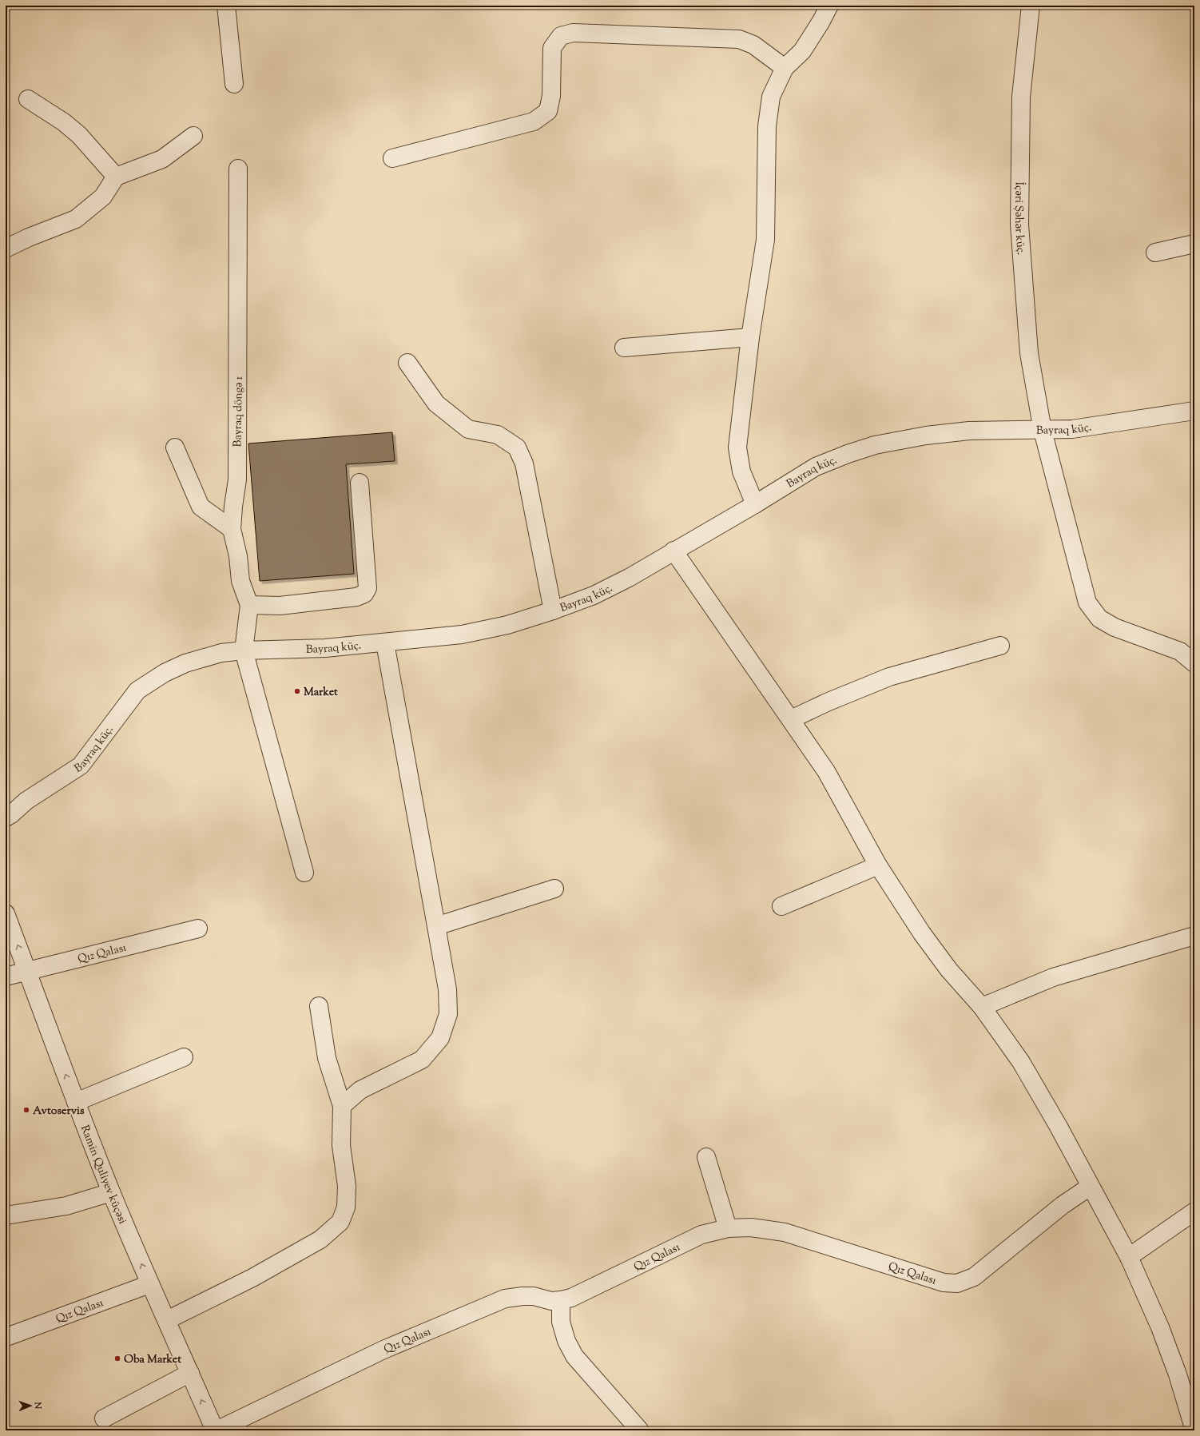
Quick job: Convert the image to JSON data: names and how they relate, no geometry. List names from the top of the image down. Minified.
{"streets":{"street":["İçəri Şəhər küç.","Bayraq döngə 1","Bayraq küç.","Qız Qalası","Ramin Quliyev küçəsi"]},"crossings":[["İçəri Şəhər küç.","Bayraq küç."],["Bayraq döngə 1","Bayraq küç."],["Qız Qalası","Ramin Quliyev küçəsi"]],"one_way":["Ramin Quliyev küçəsi"],"places":["Market","Avtoservis","Oba Market"],"north":"right"}
